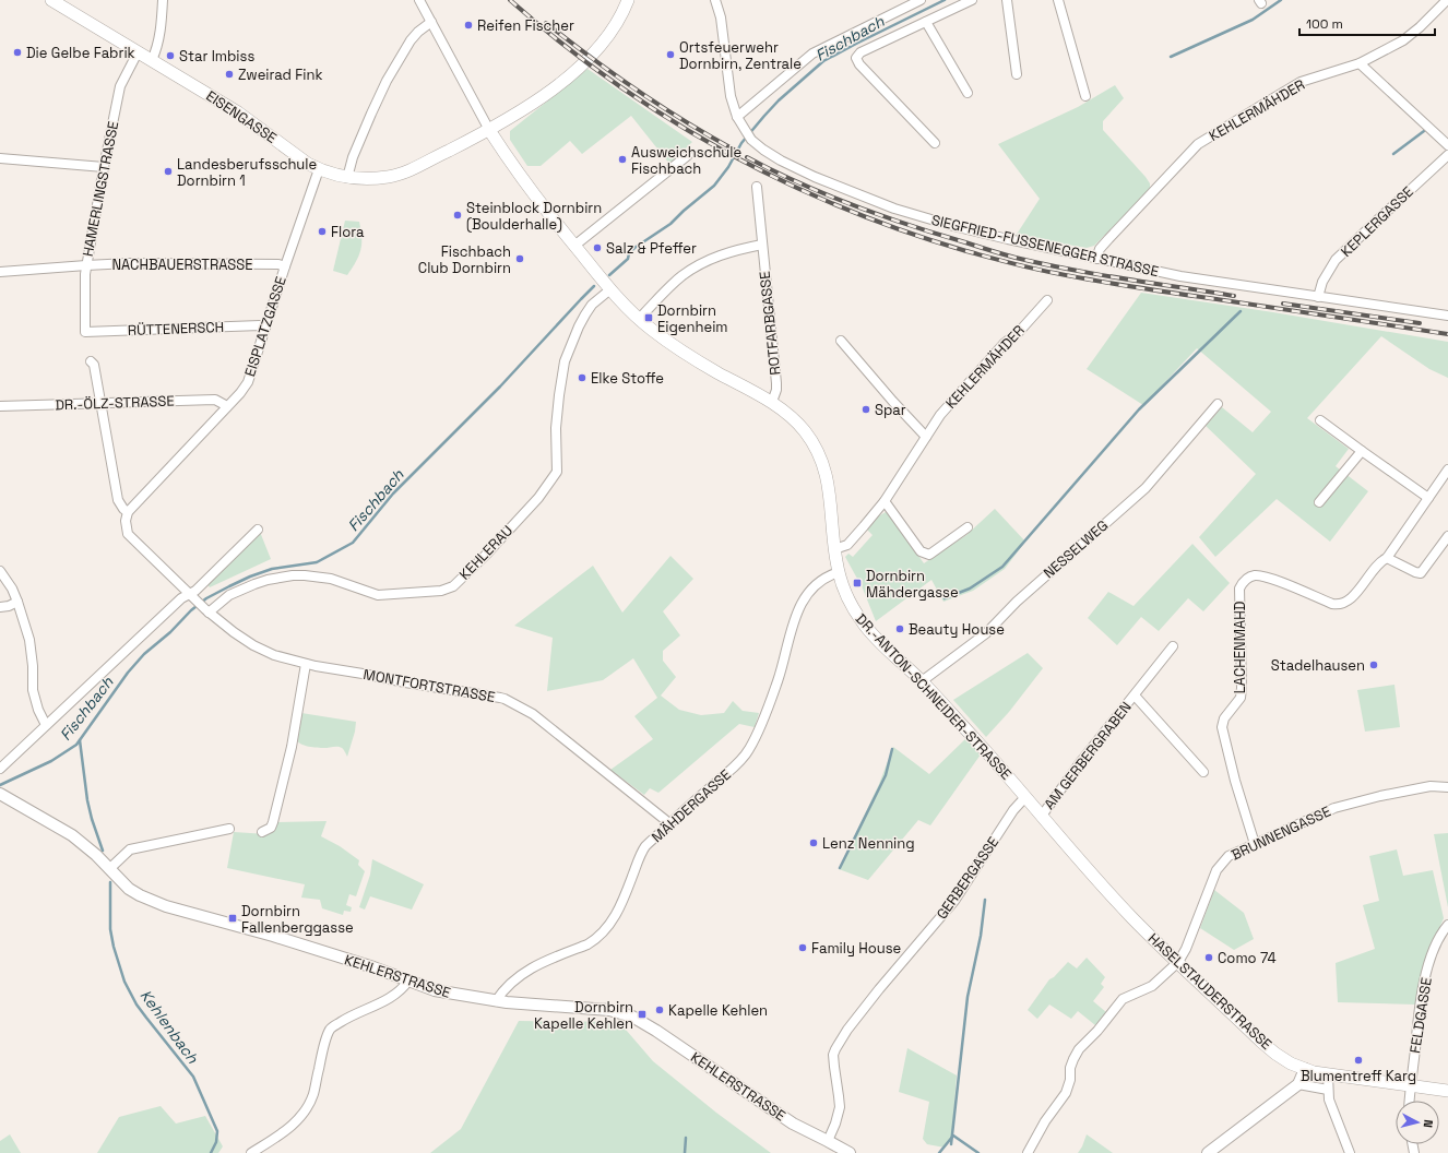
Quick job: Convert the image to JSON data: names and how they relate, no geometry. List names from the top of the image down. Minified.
{"streets":{"main road":["EISENGASSE","DR.-ANTON-SCHNEIDER-STRASSE","HASELSTAUDERSTRASSE"],"street":["KEHLERMÄHDER","HAMERLINGSTRASSE","KEPLERGASSE","SIEGFRIED-FUSSENEGGER STRASSE","NACHBAUERSTRASSE","ROTFARBGASSE","EISPLATZGASSE","RÜTTENERSCH","DR.-ÖLZ-STRASSE","NESSELWEG","KEHLERAU","LACHENMAHD","MONTFORTSTRASSE","AM GERBERGRABEN","MÄHDERGASSE","BRUNNENGASSE","GERBERGASSE","KEHLERSTRASSE","FELDGASSE"]},"crossings":[["KEHLERMÄHDER","SIEGFRIED-FUSSENEGGER STRASSE"],["KEHLERMÄHDER","DR.-ANTON-SCHNEIDER-STRASSE"],["EISENGASSE","HAMERLINGSTRASSE"],["EISENGASSE","EISPLATZGASSE"],["EISENGASSE","DR.-ANTON-SCHNEIDER-STRASSE"],["HAMERLINGSTRASSE","NACHBAUERSTRASSE"],["HAMERLINGSTRASSE","RÜTTENERSCH"],["KEPLERGASSE","SIEGFRIED-FUSSENEGGER STRASSE"],["NACHBAUERSTRASSE","EISPLATZGASSE"],["ROTFARBGASSE","DR.-ANTON-SCHNEIDER-STRASSE"],["EISPLATZGASSE","RÜTTENERSCH"],["EISPLATZGASSE","DR.-ÖLZ-STRASSE"],["EISPLATZGASSE","MONTFORTSTRASSE"],["NESSELWEG","DR.-ANTON-SCHNEIDER-STRASSE"],["KEHLERAU","MONTFORTSTRASSE"],["KEHLERAU","DR.-ANTON-SCHNEIDER-STRASSE"],["LACHENMAHD","BRUNNENGASSE"],["MONTFORTSTRASSE","MÄHDERGASSE"],["DR.-ANTON-SCHNEIDER-STRASSE","MÄHDERGASSE"],["DR.-ANTON-SCHNEIDER-STRASSE","GERBERGASSE"],["DR.-ANTON-SCHNEIDER-STRASSE","HASELSTAUDERSTRASSE"],["AM GERBERGRABEN","HASELSTAUDERSTRASSE"],["MÄHDERGASSE","KEHLERSTRASSE"],["BRUNNENGASSE","HASELSTAUDERSTRASSE"],["GERBERGASSE","KEHLERSTRASSE"],["GERBERGASSE","HASELSTAUDERSTRASSE"],["HASELSTAUDERSTRASSE","FELDGASSE"]],"water":["Fischbach","Kehlenbach"],"places":{"other":["Reifen Fischer","Die Gelbe Fabrik","Ortsfeuerwehr Dornbirn, Zentrale","Star Imbiss","Zweirad Fink","Ausweichschule Fischbach","Landesberufsschule Dornbirn 1","Steinblock Dornbirn (Boulderhalle)","Flora","Salz & Pfeffer","Fischbach Club Dornbirn","Elke Stoffe","Spar","Beauty House","Stadelhausen","Lenz Nenning","Family House","Como 74","Kapelle Kehlen","Blumentreff Karg"],"transit":["Dornbirn Eigenheim","Dornbirn Mähdergasse","Dornbirn Fallenberggasse","Dornbirn Kapelle Kehlen"]},"scale_bar":"100 m","north":"right"}
